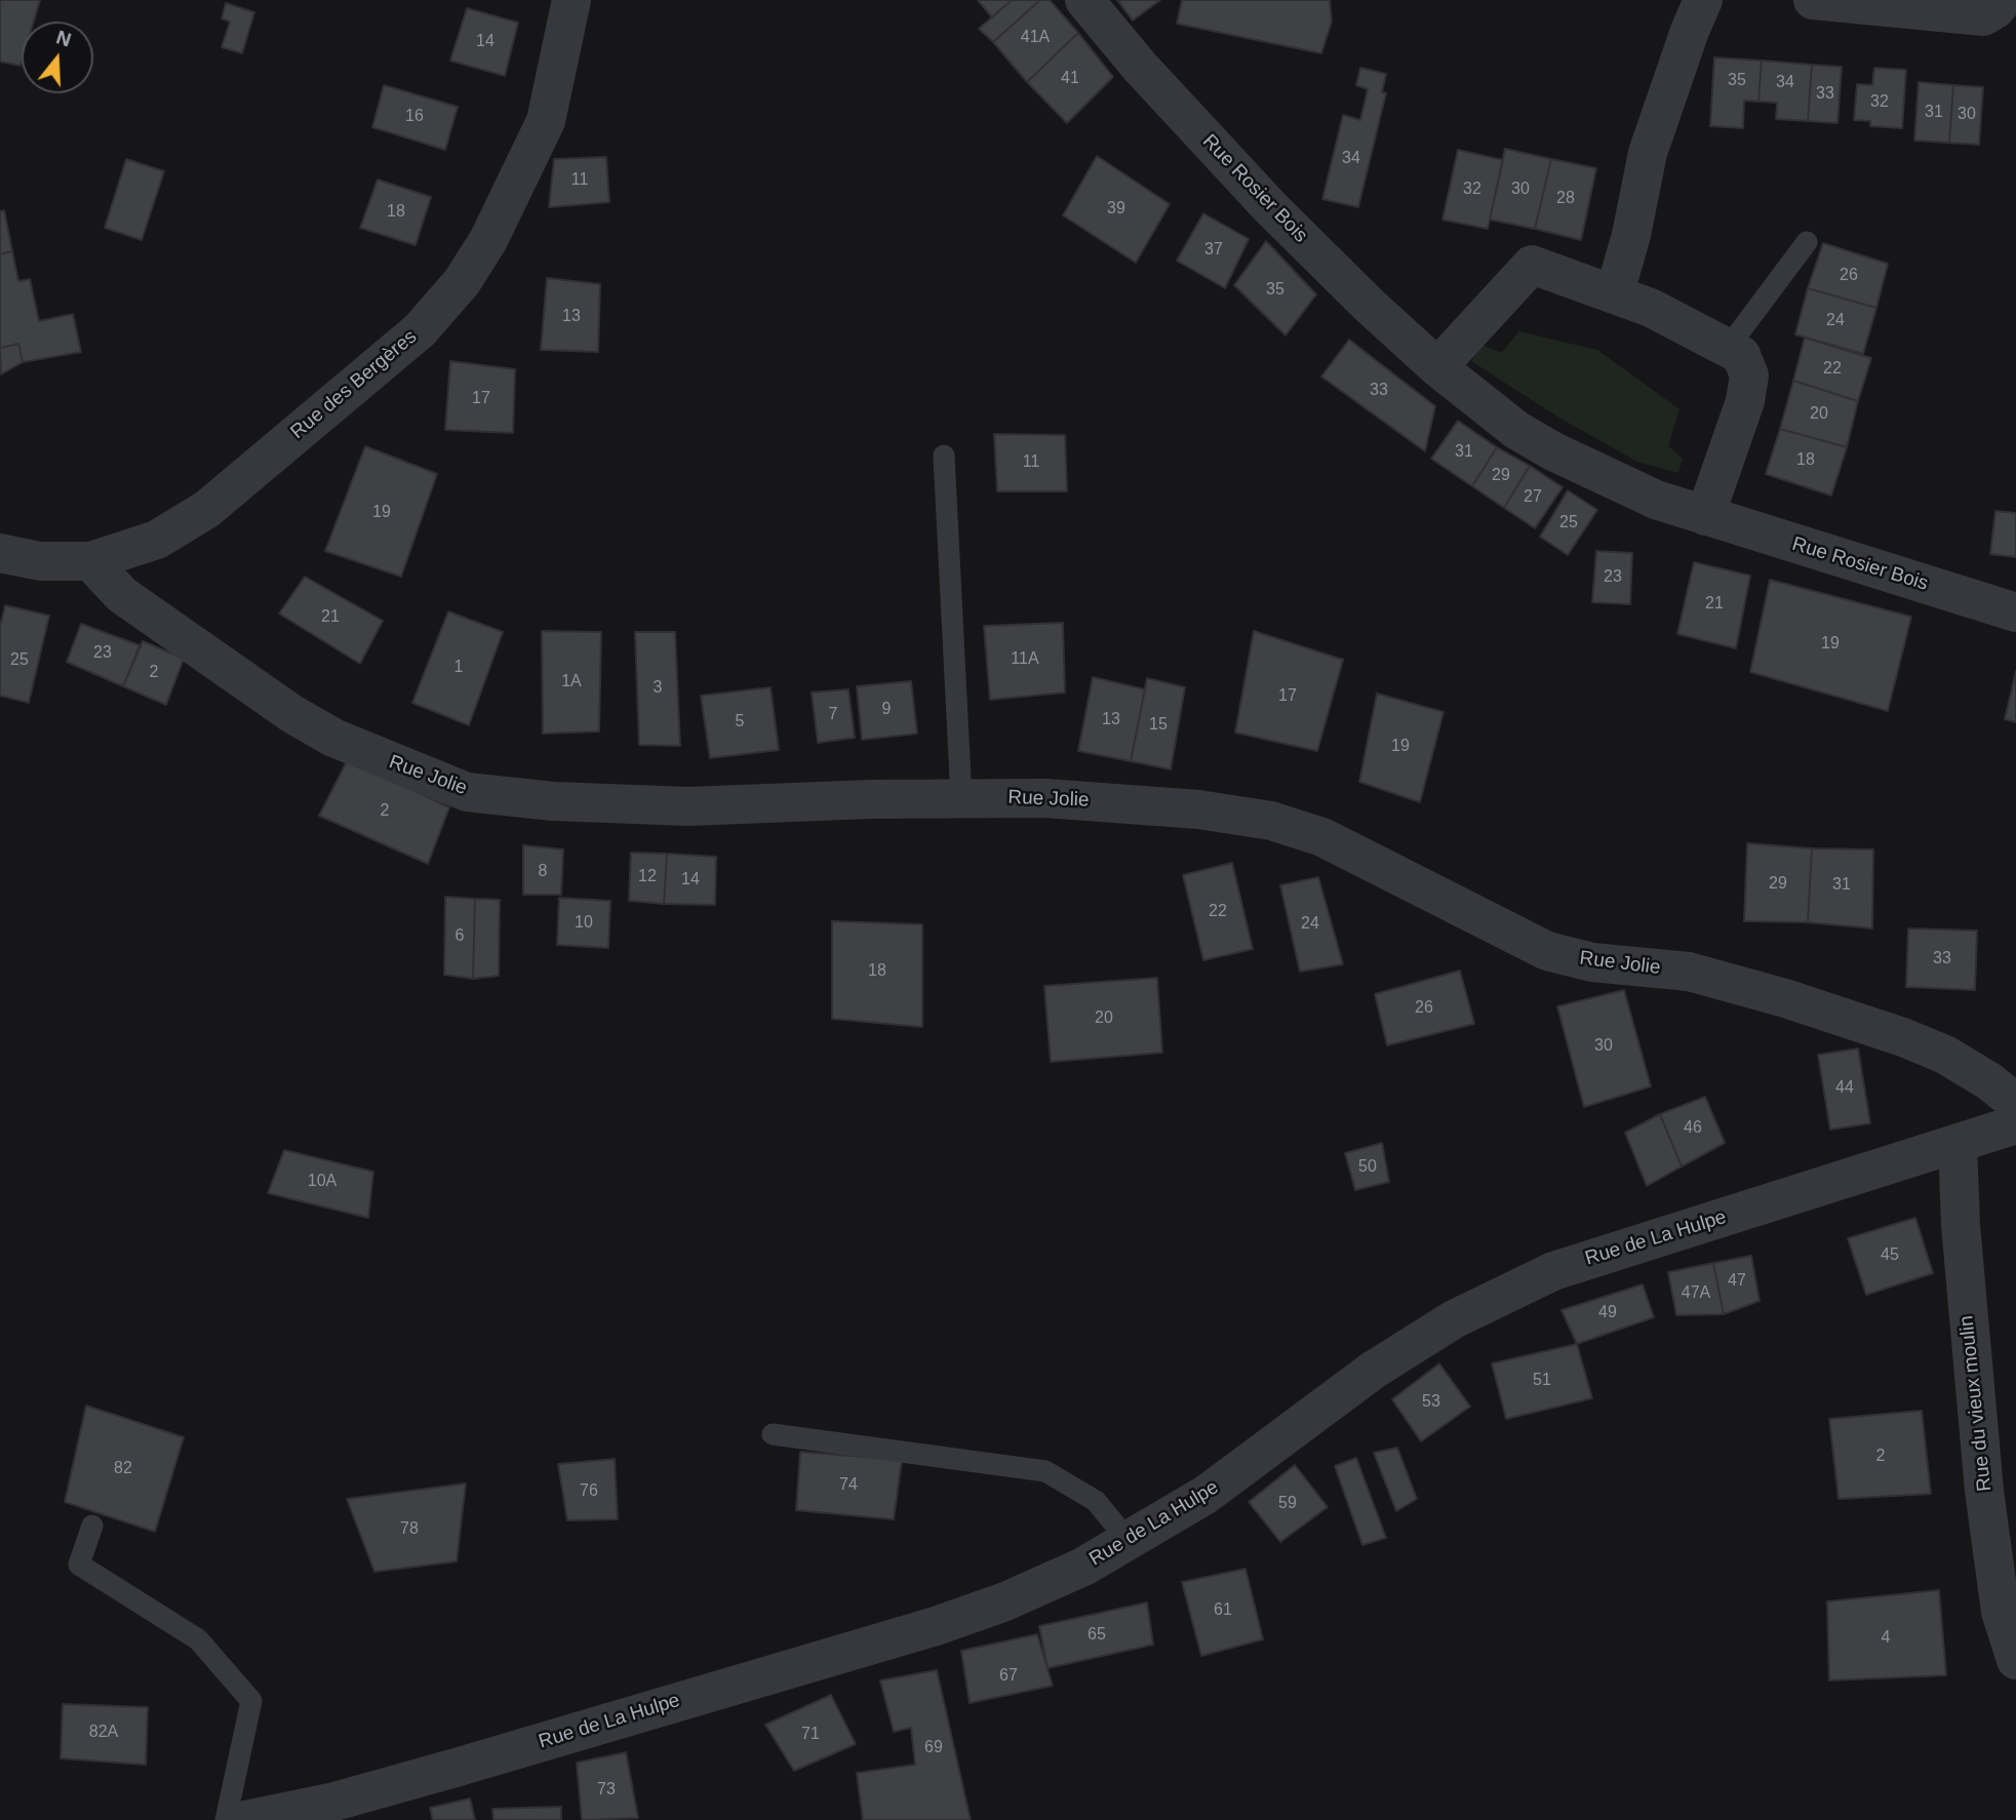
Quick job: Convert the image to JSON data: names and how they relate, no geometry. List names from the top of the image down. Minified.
{"streets":{"street":["Rue Rosier Bois","Rue des Bergères","Rue Jolie","Rue de La Hulpe","Rue du vieux moulin"]},"crossings":[["Rue des Bergères","Rue Jolie"],["Rue de La Hulpe","Rue du vieux moulin"]],"house_numbers":["41A","14","41","35","34","33","32","31","30","16","34","11","32","30","28","39","18","37","26","35","13","24","22","33","17","20","31","18","11","29","27","19","25","23","21","21","19","23","11A","25","1","2","1A","3","17","9","7","13","5","15","19","2","8","12","14","29","31","22","10","24","6","33","18","26","20","30","44","46","50","10A","45","47","47A","49","51","53","2","82","74","76","59","78","61","65","4","67","82A","71","69","73"],"north":"top"}
